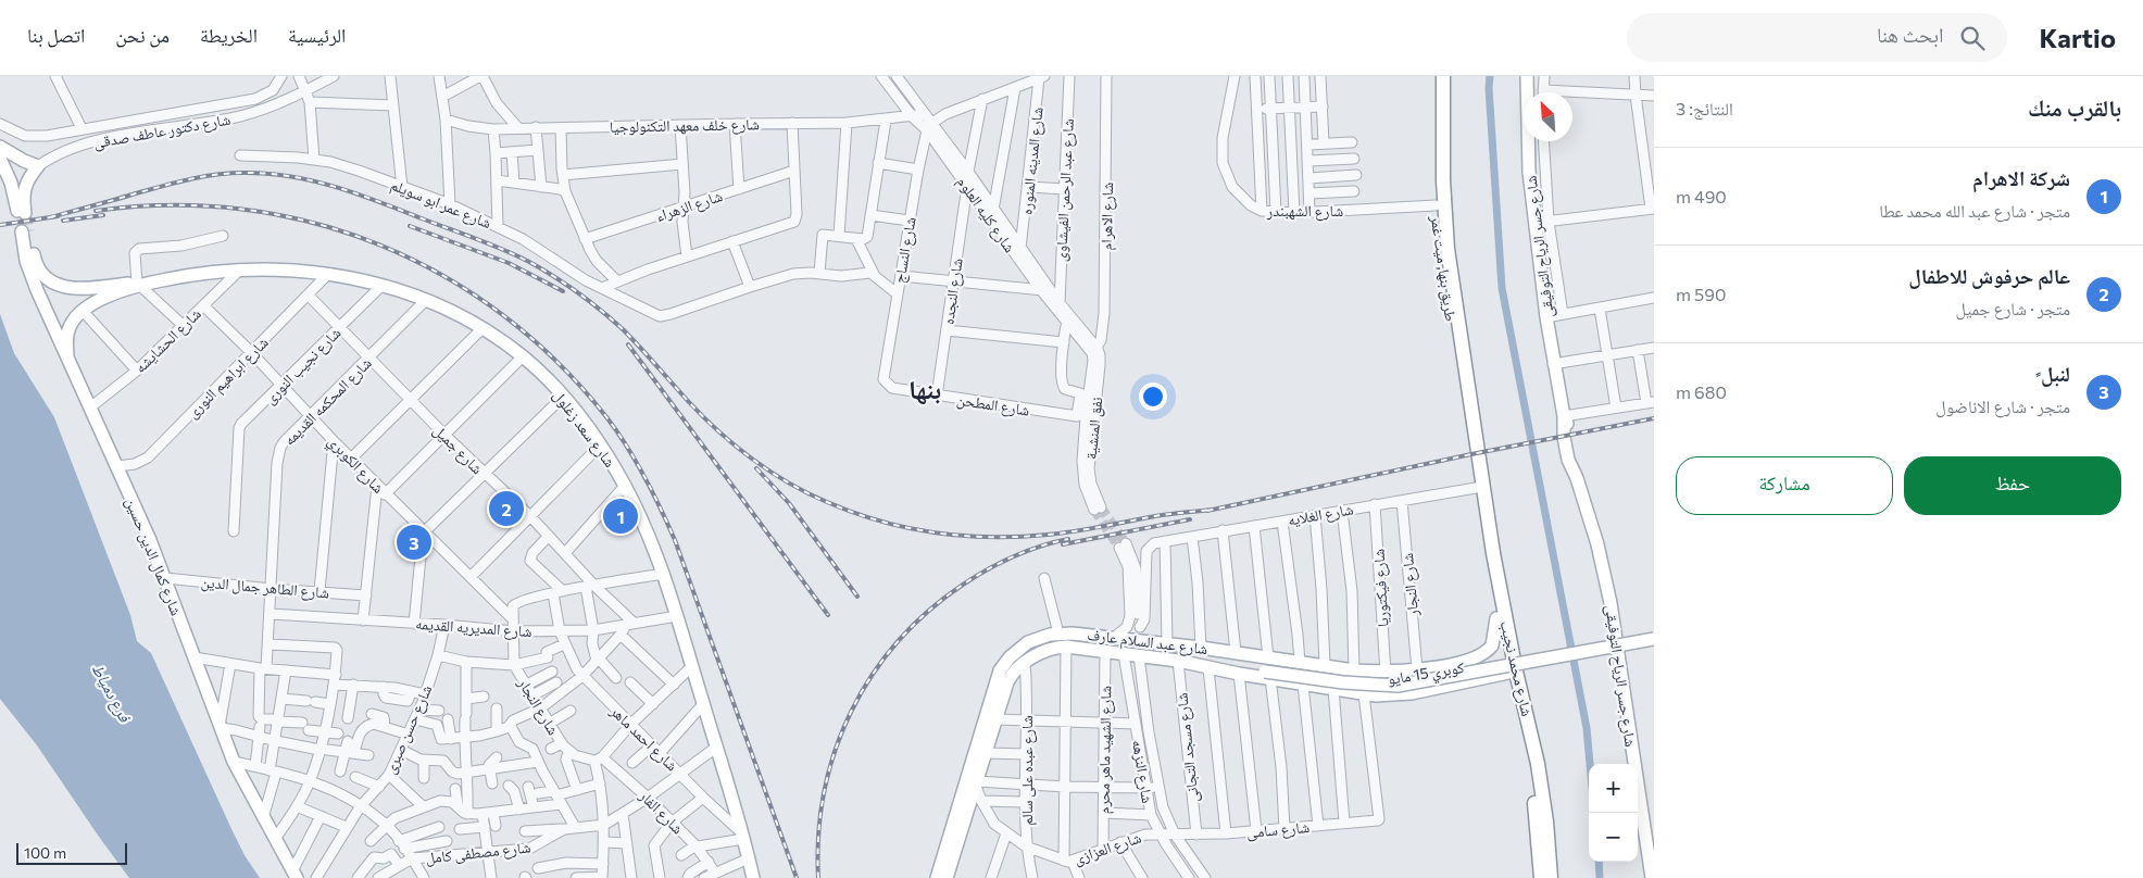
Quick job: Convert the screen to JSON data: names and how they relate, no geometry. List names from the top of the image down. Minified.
{"streets":{"highway":["طريق بنها, ميت غمر","شارع محمد نجيب"],"main road":["شارع جسر الرياح التوفيقى","شارع سعد زغلول","شارع كمال الدين حسين","شارع عبد السلام عارف","كوبري 15 مايو"],"street":["شارع خلف معهد التكنولوجيا","شارع دكتور عاطف صدقى","شارع المدينه المنوره","شارع عبد الرحمن الفيشاوى","شارع عمر ابو سويلم","شارع الزهراء","شارع الشهبندر","شارع كليه العلوم","شارع الاهرام","شارع النساج","شارع النجده","شارع الحشايشه","شارع نجيب النورى","شارع ابراهيم النورى","شارع المحكمه القديمه","شارع المطحن","نفق المنشية","شارع جميل","شارع الكوبري","شارع الغلايه","شارع النجار","شارع الطاهر جمال الدين","شارع فيكتوريا","شارع المديريه القديمه","شارع حسن صبرى","شارع احمد ماهر","شارع مسجد التجانى","شارع الشهيد ماهر محرم","شارع عبده على سالم","شارع النزهه","شارع الفار","شارع سامى","شارع العزازى","شارع مصطفى كامل"]},"crossings":[["شارع خلف معهد التكنولوجيا","شارع كليه العلوم"],["شارع المدينه المنوره","شارع كليه العلوم"],["شارع عبد الرحمن الفيشاوى","شارع كليه العلوم"],["شارع الشهبندر","طريق بنها, ميت غمر"],["شارع كليه العلوم","شارع الاهرام"],["شارع كليه العلوم","شارع النساج"],["شارع كليه العلوم","شارع النجده"],["شارع كليه العلوم","نفق المنشية"],["شارع الاهرام","نفق المنشية"],["شارع النساج","شارع المطحن"],["طريق بنها, ميت غمر","شارع محمد نجيب"],["شارع النجده","شارع المطحن"],["شارع الحشايشه","شارع سعد زغلول"],["شارع الحشايشه","شارع الكوبري"],["شارع الحشايشه","شارع كمال الدين حسين"],["شارع نجيب النورى","شارع سعد زغلول"],["شارع نجيب النورى","شارع جميل"],["شارع نجيب النورى","شارع الكوبري"],["شارع ابراهيم النورى","شارع سعد زغلول"],["شارع ابراهيم النورى","شارع جميل"],["شارع ابراهيم النورى","شارع الكوبري"],["شارع ابراهيم النورى","شارع كمال الدين حسين"],["شارع المحكمه القديمه","شارع سعد زغلول"],["شارع المحكمه القديمه","شارع جميل"],["شارع المحكمه القديمه","شارع الكوبري"],["شارع المحكمه القديمه","شارع الطاهر جمال الدين"],["شارع المحكمه القديمه","شارع المديريه القديمه"],["شارع سعد زغلول","شارع كمال الدين حسين"],["شارع سعد زغلول","شارع المديريه القديمه"],["شارع سعد زغلول","شارع احمد ماهر"],["شارع سعد زغلول","شارع مصطفى كامل"],["شارع جميل","شارع المديريه القديمه"],["شارع الكوبري","شارع النجار"],["شارع الغلايه","شارع النجار"],["شارع الغلايه","شارع فيكتوريا"],["شارع الغلايه","شارع محمد نجيب"],["شارع كمال الدين حسين","شارع الطاهر جمال الدين"],["شارع النجار","شارع المديريه القديمه"],["شارع النجار","شارع عبد السلام عارف"],["شارع النجار","شارع الفار"],["شارع فيكتوريا","شارع عبد السلام عارف"],["شارع المديريه القديمه","شارع حسن صبرى"],["شارع المديريه القديمه","شارع احمد ماهر"],["شارع عبد السلام عارف","شارع محمد نجيب"],["شارع عبد السلام عارف","كوبري 15 مايو"],["شارع عبد السلام عارف","شارع مسجد التجانى"],["شارع عبد السلام عارف","شارع الشهيد ماهر محرم"],["شارع عبد السلام عارف","شارع عبده على سالم"],["شارع عبد السلام عارف","شارع النزهه"],["شارع عبد السلام عارف","شارع سامى"],["شارع عبد السلام عارف","شارع العزازى"],["شارع احمد ماهر","شارع مصطفى كامل"],["شارع مسجد التجانى","شارع سامى"],["شارع الشهيد ماهر محرم","شارع العزازى"],["شارع عبده على سالم","شارع العزازى"],["شارع النزهه","شارع سامى"],["شارع النزهه","شارع العزازى"],["شارع الفار","شارع مصطفى كامل"],["شارع سامى","شارع العزازى"]],"districts":["بنها"],"water":["فرع دمياط"],"scale_bar":"100 m","north":"top left","page":{"header":"Kartio","search":"ابحث هنا","nav":["الرئيسية","الخريطة","من نحن","اتصل بنا"],"heading":["بالقرب منك","النتائج: 3"],"list":[{"mark":"1","name":"شركة الاهرام","note":"متجر · شارع عبد الله محمد عطا","value":"490 m"},{"mark":"2","name":"عالم حرفوش للاطفال","note":"متجر · شارع جميل","value":"590 m"},{"mark":"3","name":"لنبل ً","note":"متجر · شارع الاناضول","value":"680 m"}],"buttons":["حفظ","مشاركة"],"pins":["2","1","3"],"map_buttons":["+","−"],"scale":"100 m"}}
